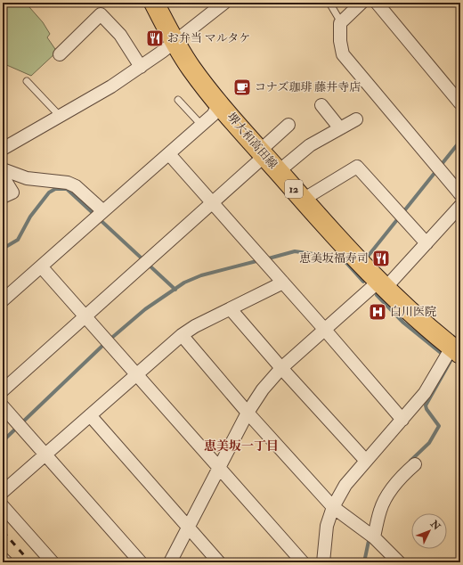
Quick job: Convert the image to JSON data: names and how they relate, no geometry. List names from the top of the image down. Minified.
{"streets":{"main road":["堺大和高田線","12"]},"districts":["恵美坂一丁目"],"places":{"restaurant":["お弁当 マルタケ","恵美坂福寿司"],"cafe":["コナズ珈琲 藤井寺店"],"hospital":["白川医院"]},"north":"top right"}
